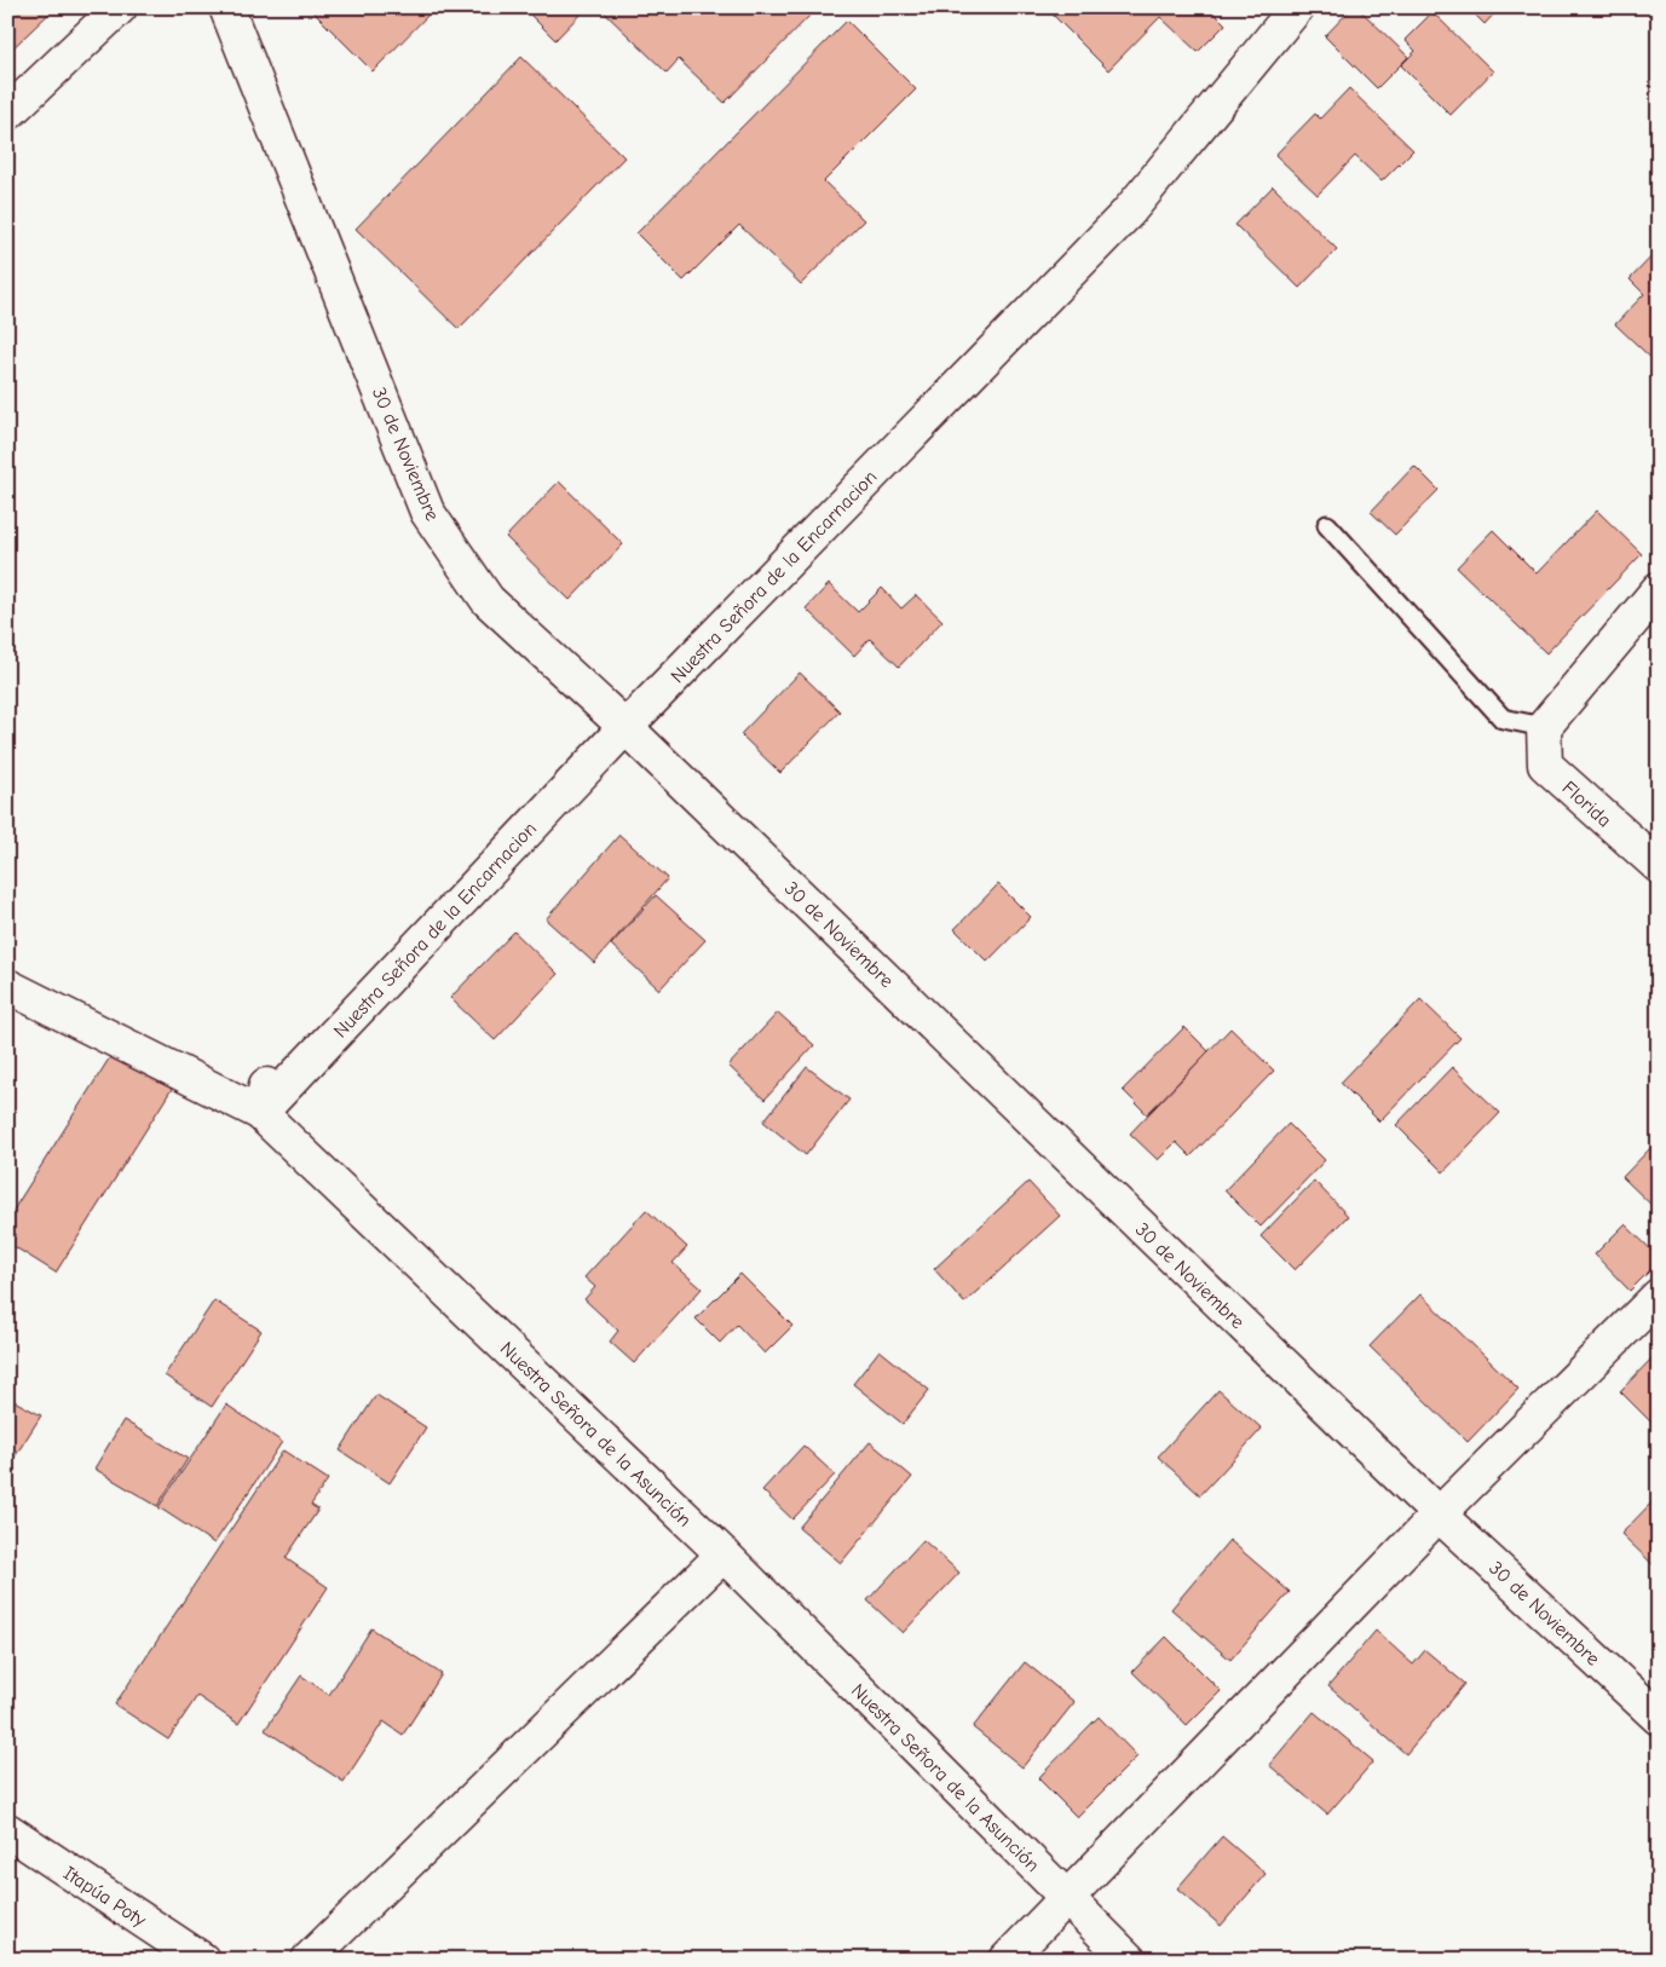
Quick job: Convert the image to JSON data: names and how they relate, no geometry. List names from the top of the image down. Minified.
{"streets":{"street":["30 de Noviembre","Nuestra Señora de la Encarnacion","Florida","Nuestra Señora de la Asunción","Itapúa Poty"]},"crossings":[["30 de Noviembre","Nuestra Señora de la Encarnacion"],["Nuestra Señora de la Encarnacion","Nuestra Señora de la Asunción"]]}
